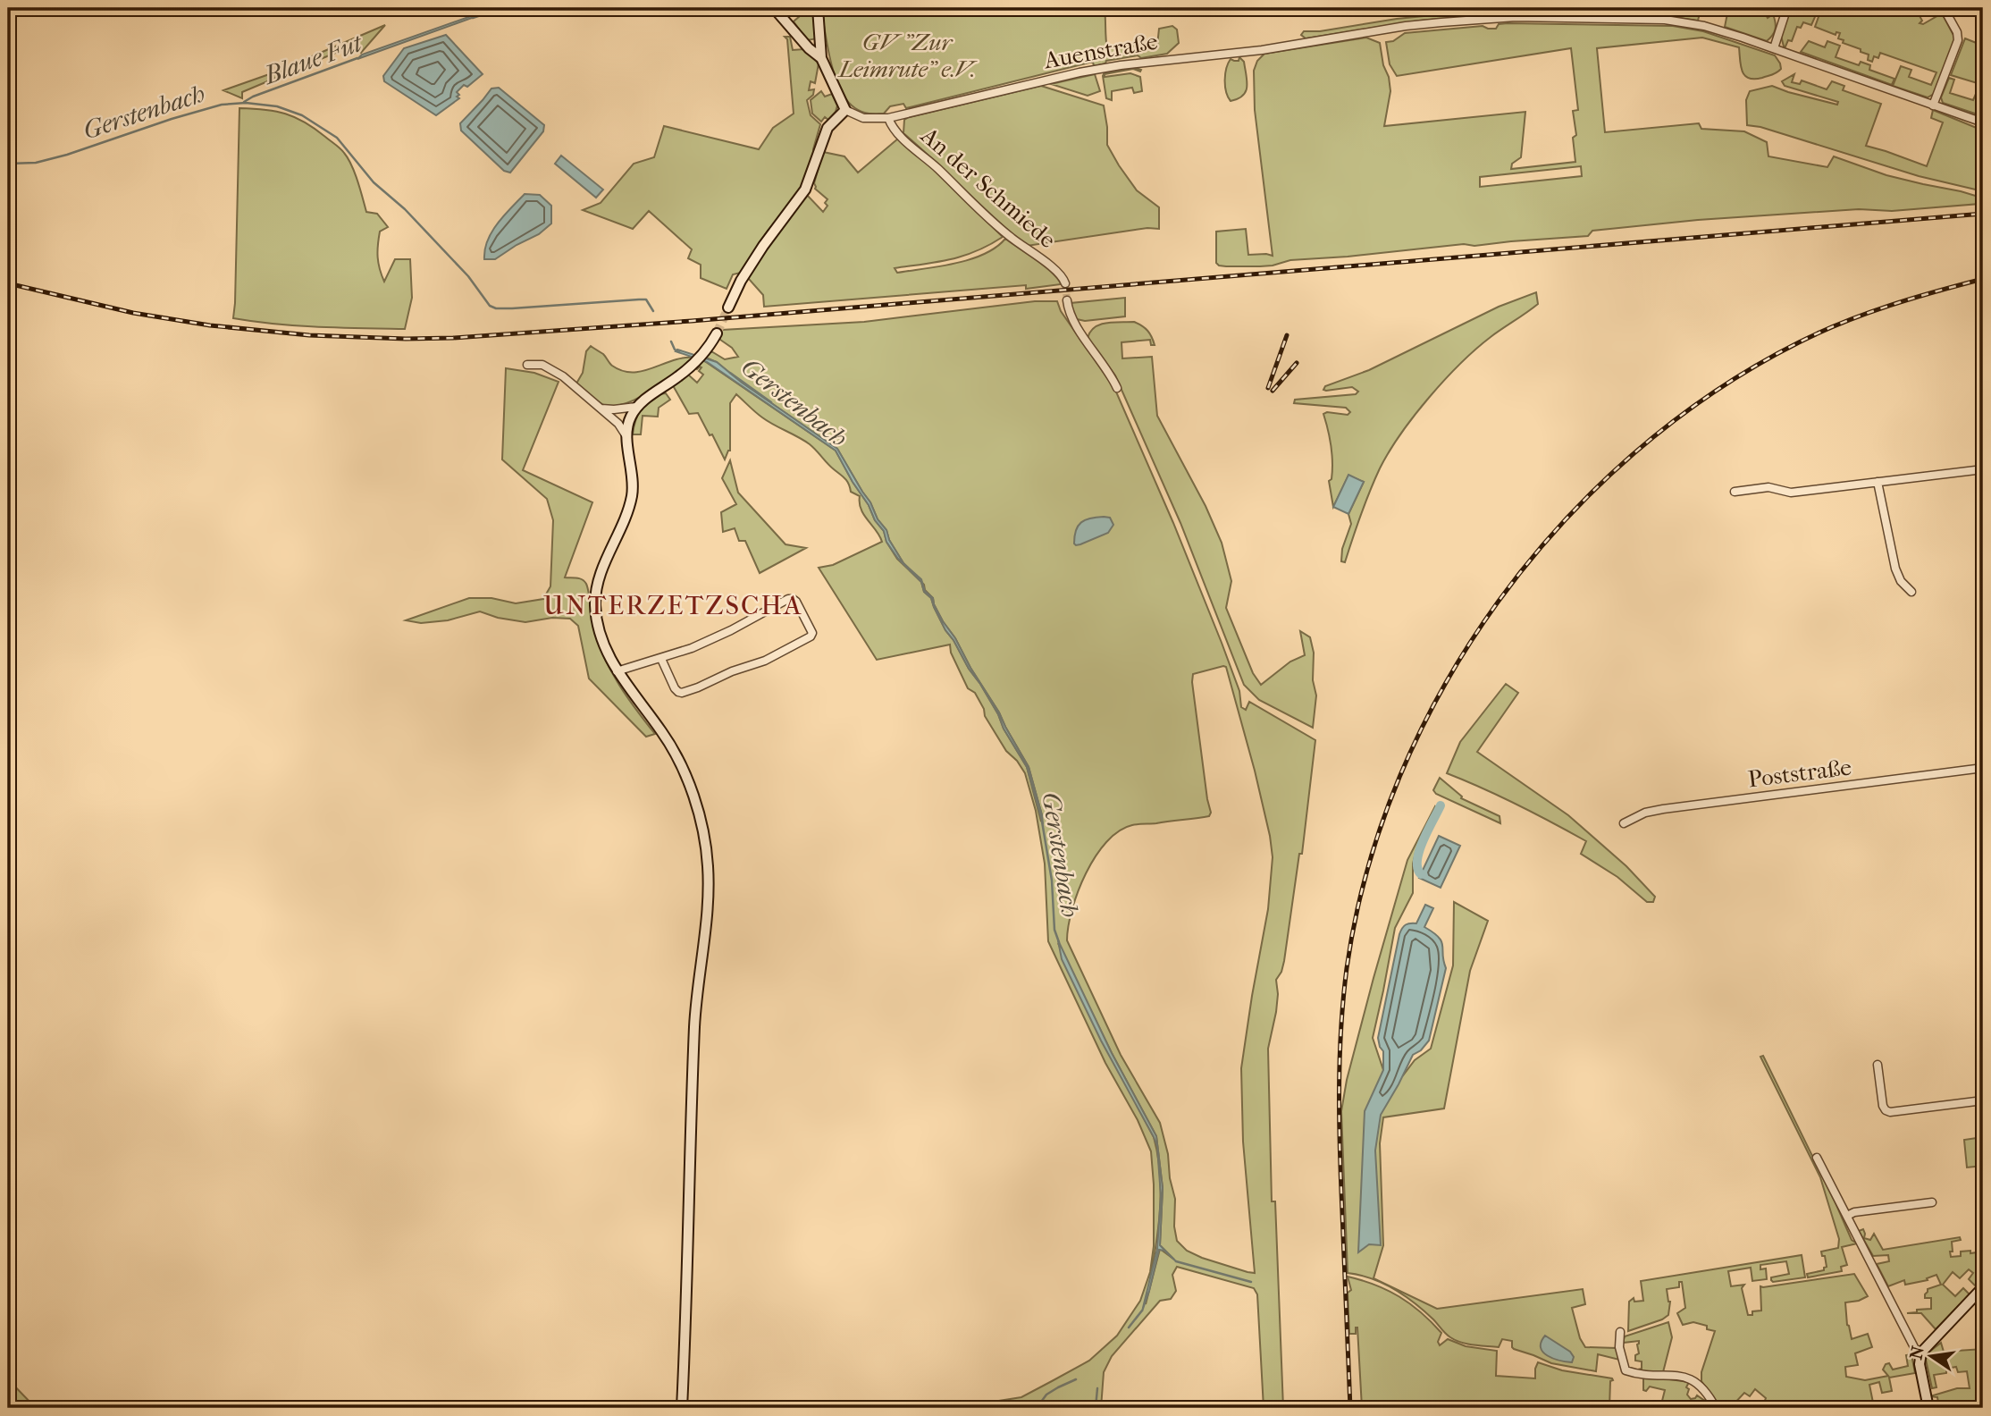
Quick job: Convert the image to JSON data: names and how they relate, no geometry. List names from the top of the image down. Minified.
{"streets":{"street":["Auenstraße","An der Schmiede","Poststraße"]},"crossings":[["Auenstraße","An der Schmiede"]],"districts":["UNTERZETZSCHA"],"water":["Blaue Fut","Gerstenbach"],"parks":["GV \"Zur Leimrute\" e.V."],"north":"left"}
